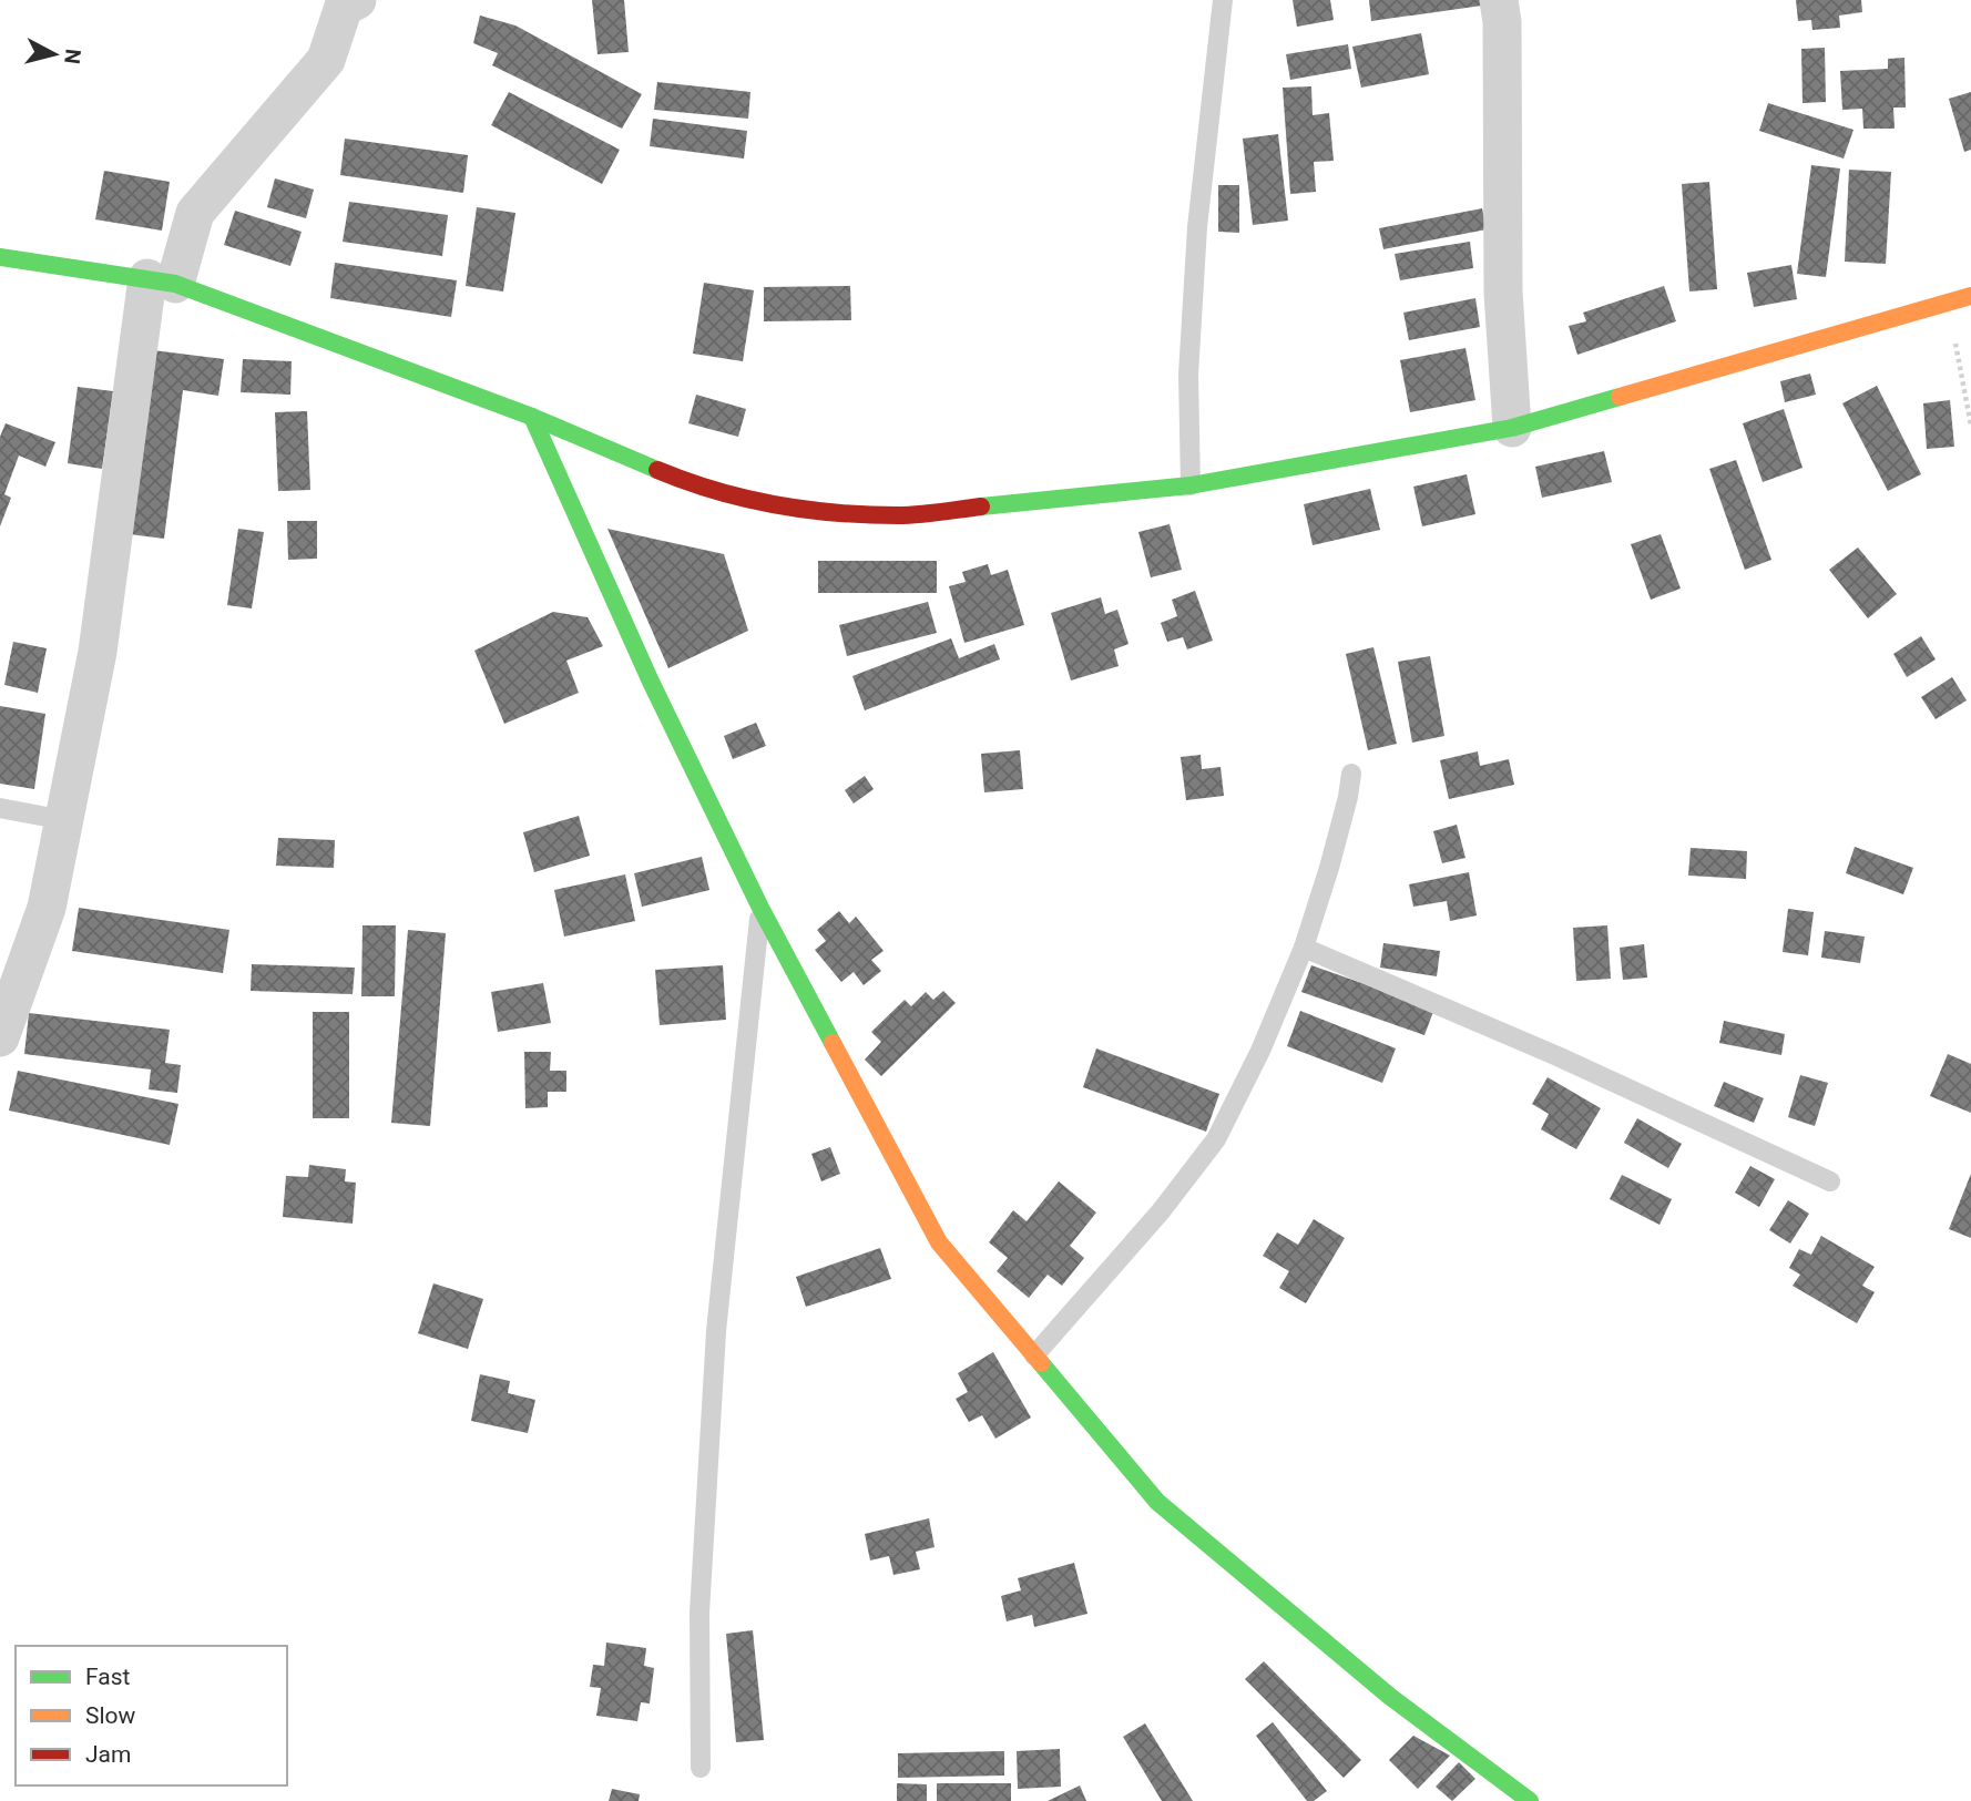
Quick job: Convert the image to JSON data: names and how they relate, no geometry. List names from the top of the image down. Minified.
{"legend":["Fast","Slow","Jam"],"north":"right"}
